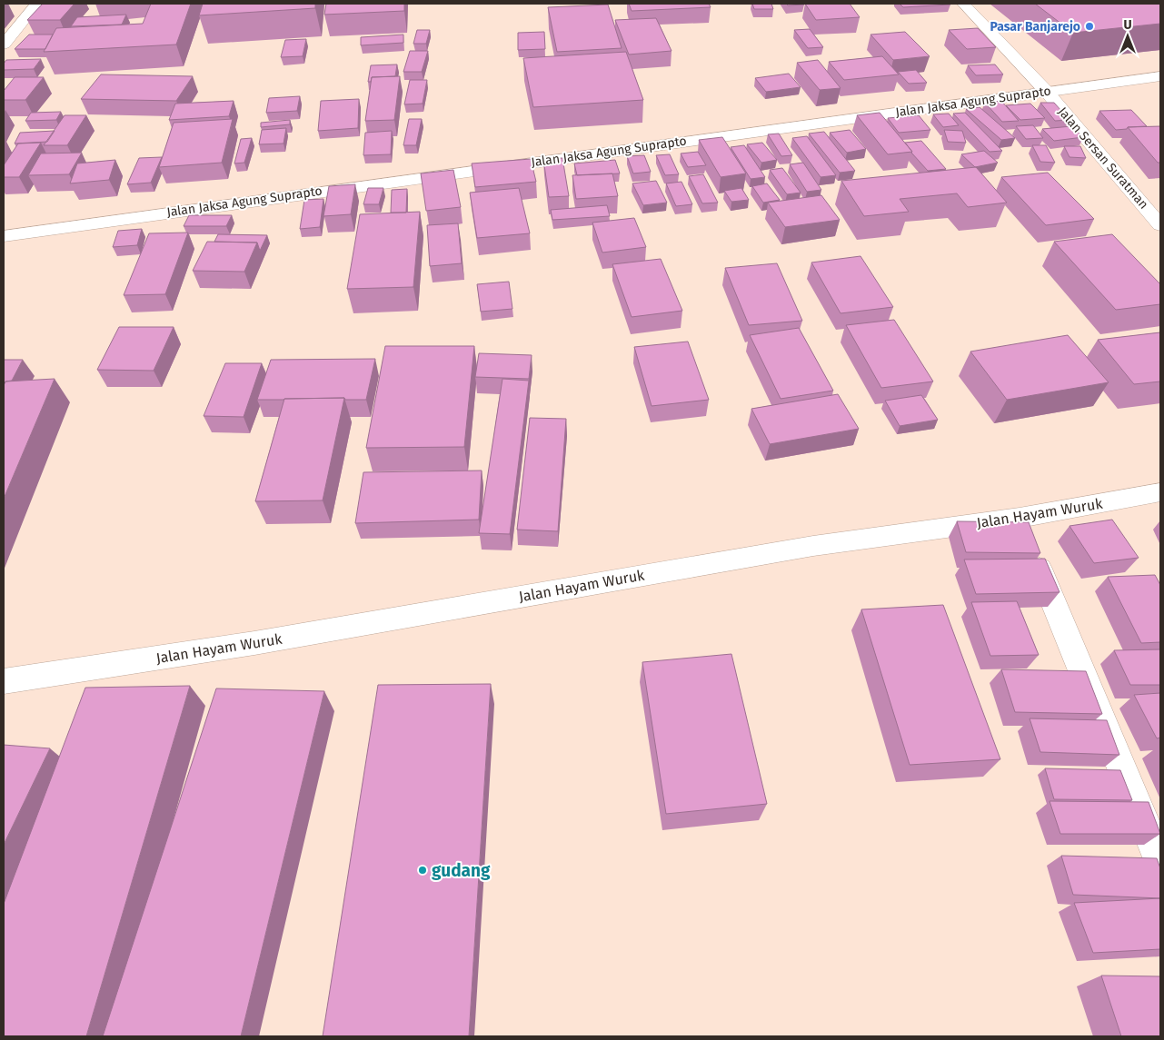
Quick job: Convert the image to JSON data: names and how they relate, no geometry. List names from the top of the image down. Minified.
{"streets":{"main road":["Jalan Jaksa Agung Suprapto","Jalan Sersan Suratman","Jalan Hayam Wuruk"]},"crossings":[["Jalan Jaksa Agung Suprapto","Jalan Sersan Suratman"]],"places":["Pasar Banjarejo","gudang"],"north":"top"}
